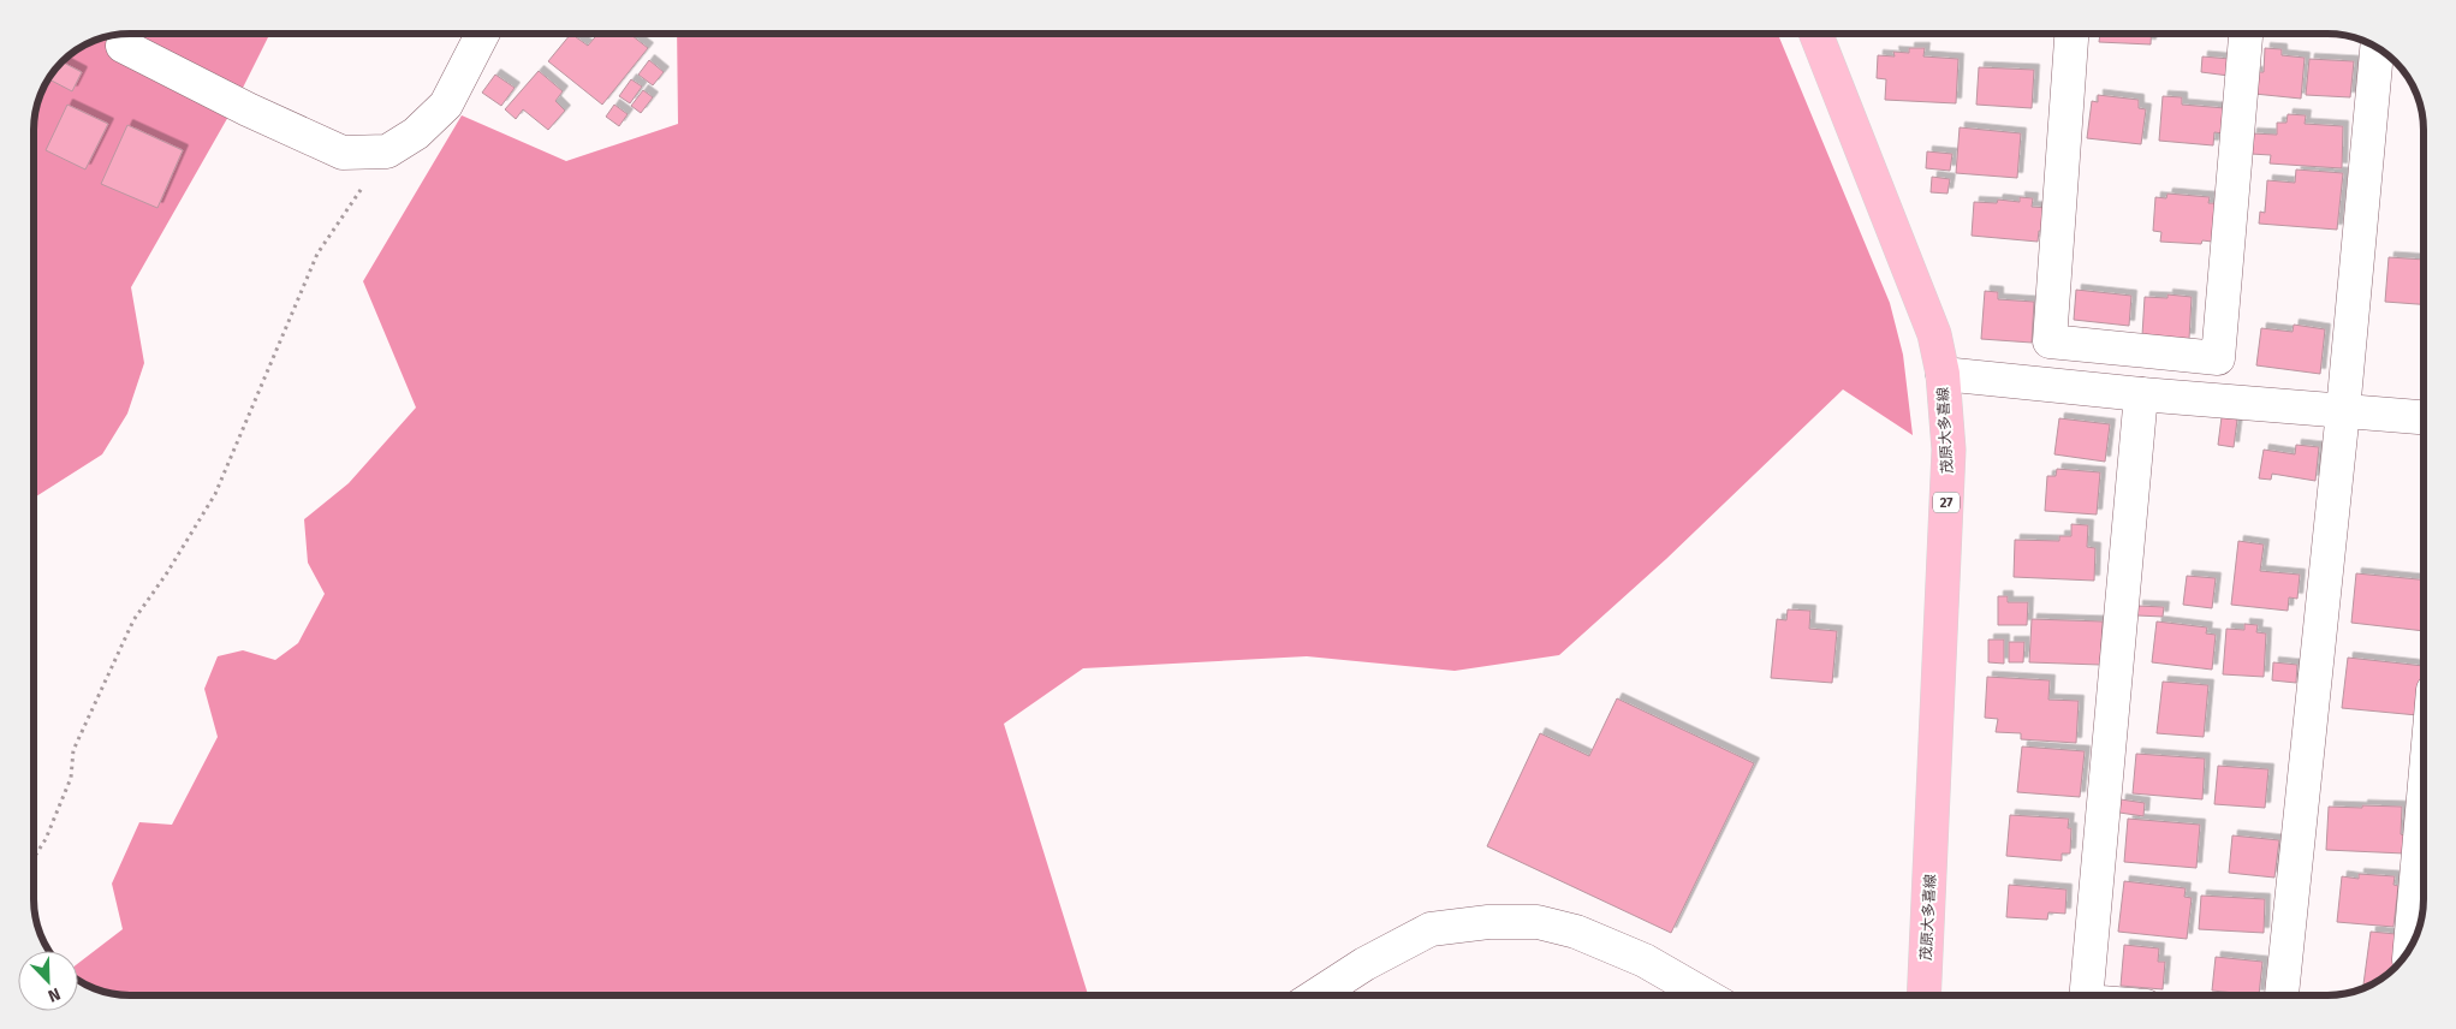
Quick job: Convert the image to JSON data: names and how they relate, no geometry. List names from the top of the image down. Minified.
{"streets":{"main road":["茂原大多喜線","27"]},"north":"bottom right"}
